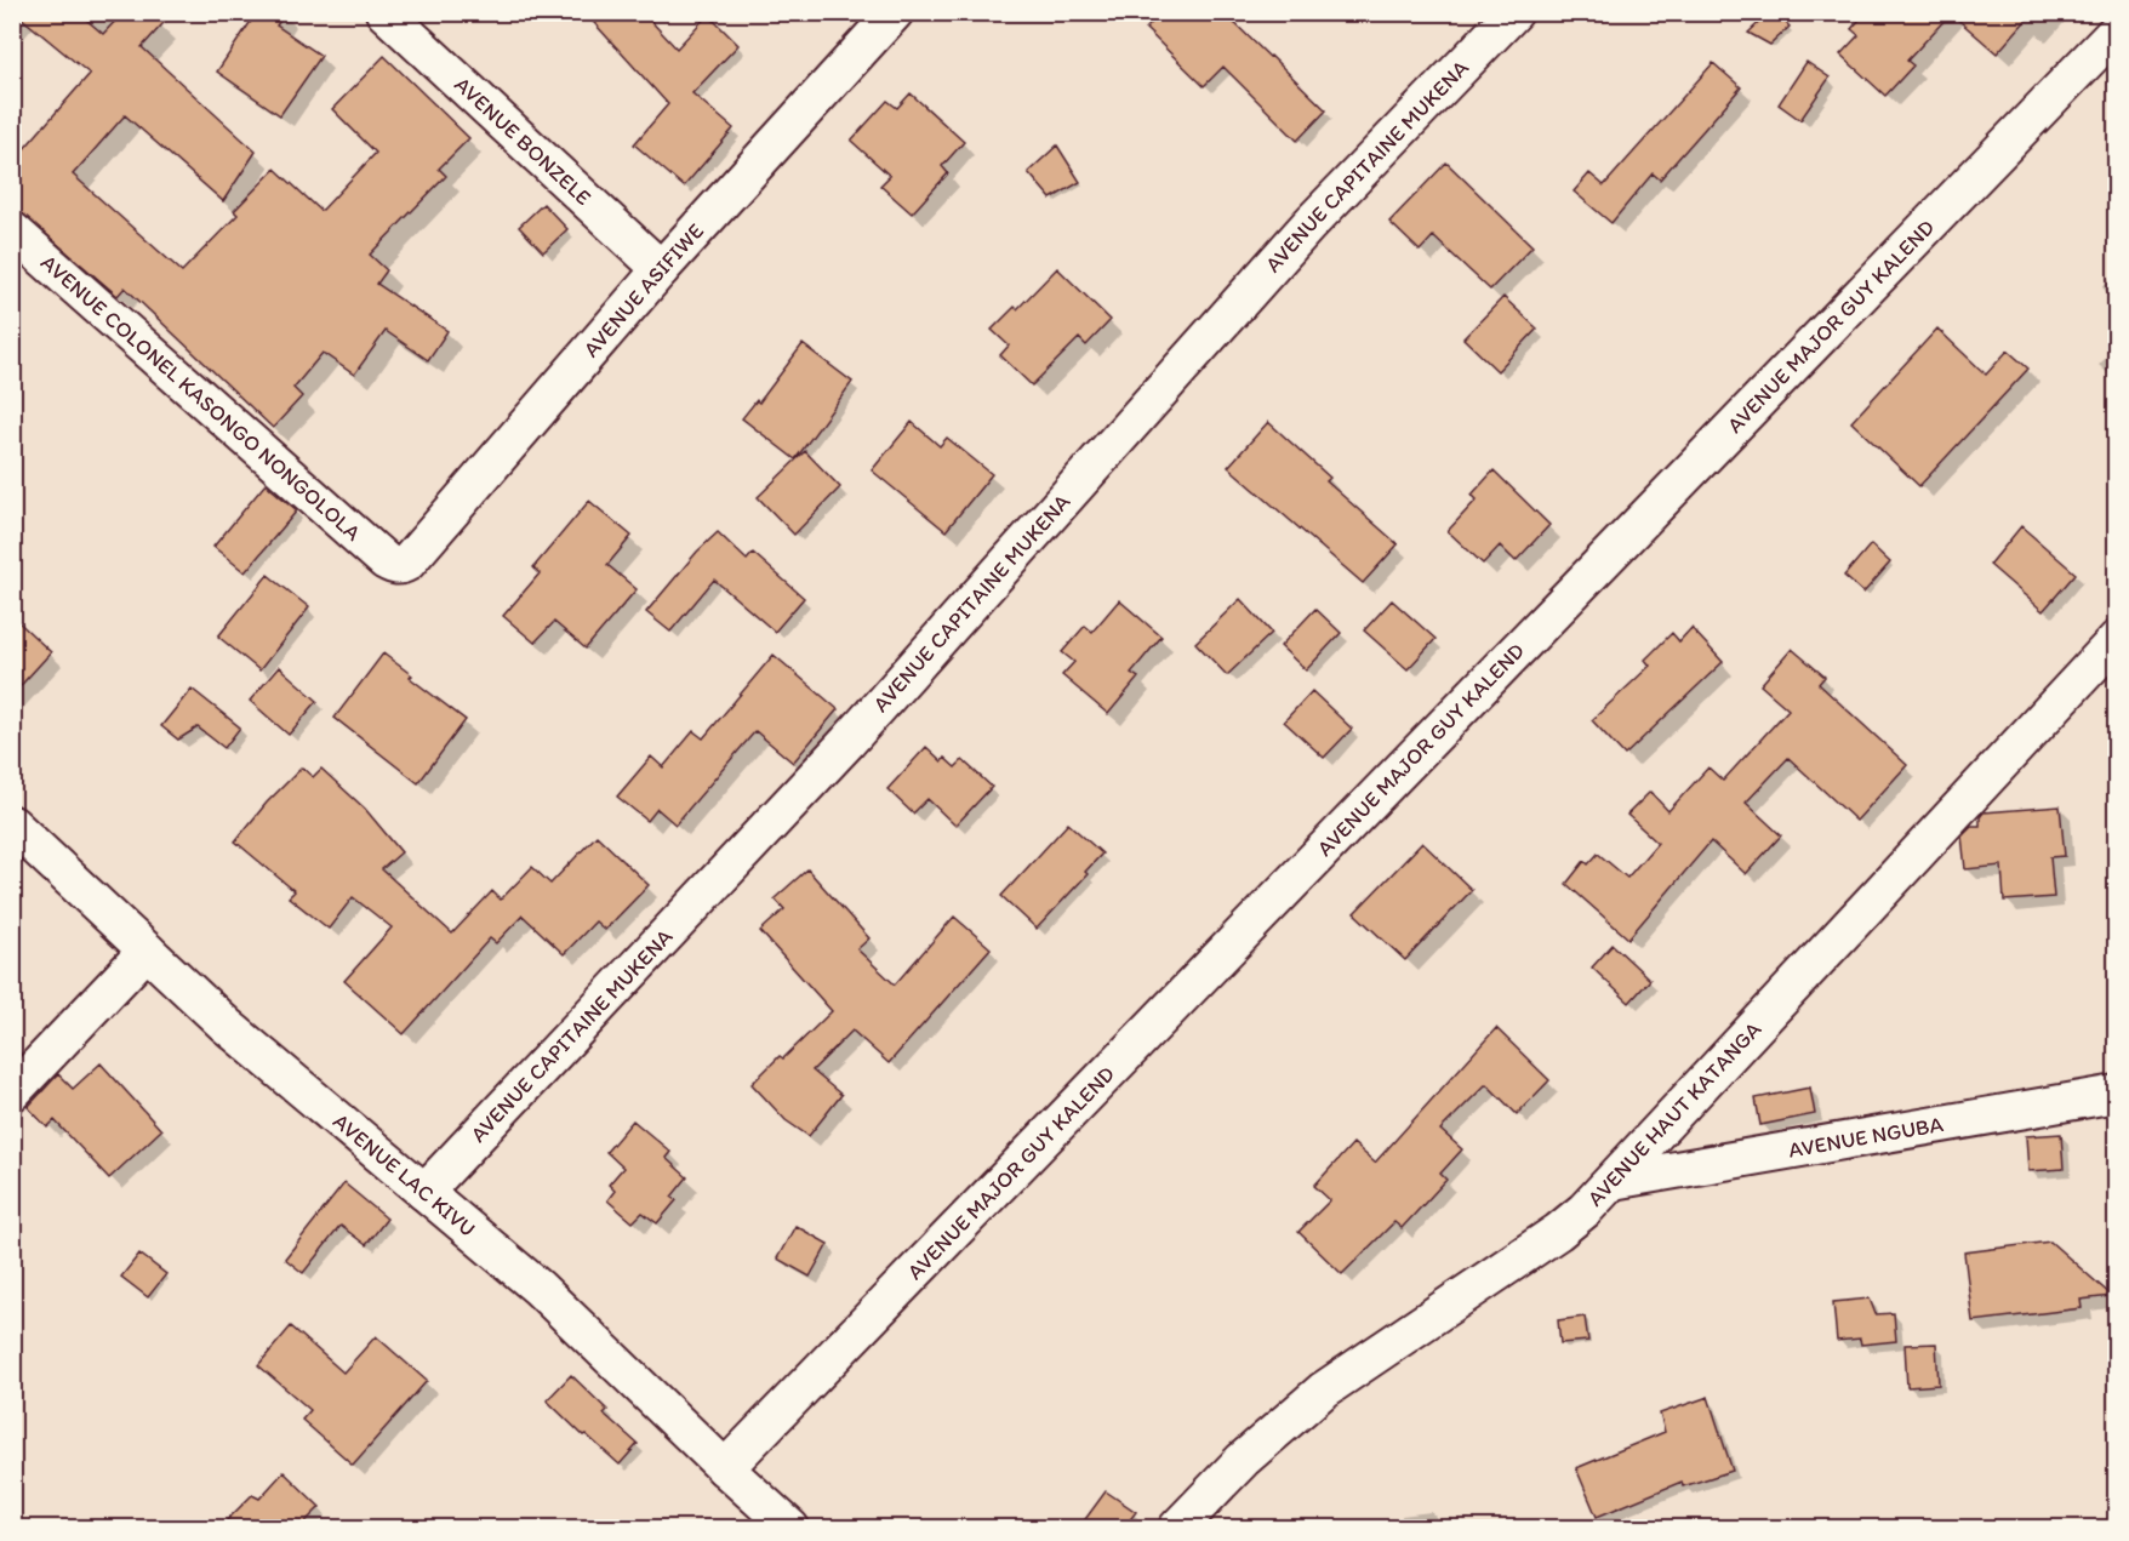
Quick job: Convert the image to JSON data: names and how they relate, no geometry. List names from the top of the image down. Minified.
{"streets":{"street":["AVENUE BONZELE","AVENUE CAPITAINE MUKENA","AVENUE ASIFIWE","AVENUE MAJOR GUY KALEND","AVENUE COLONEL KASONGO NONGOLOLA","AVENUE HAUT KATANGA","AVENUE NGUBA","AVENUE LAC KIVU"]},"crossings":[["AVENUE BONZELE","AVENUE ASIFIWE"],["AVENUE CAPITAINE MUKENA","AVENUE LAC KIVU"],["AVENUE ASIFIWE","AVENUE COLONEL KASONGO NONGOLOLA"],["AVENUE MAJOR GUY KALEND","AVENUE LAC KIVU"],["AVENUE HAUT KATANGA","AVENUE NGUBA"]]}
